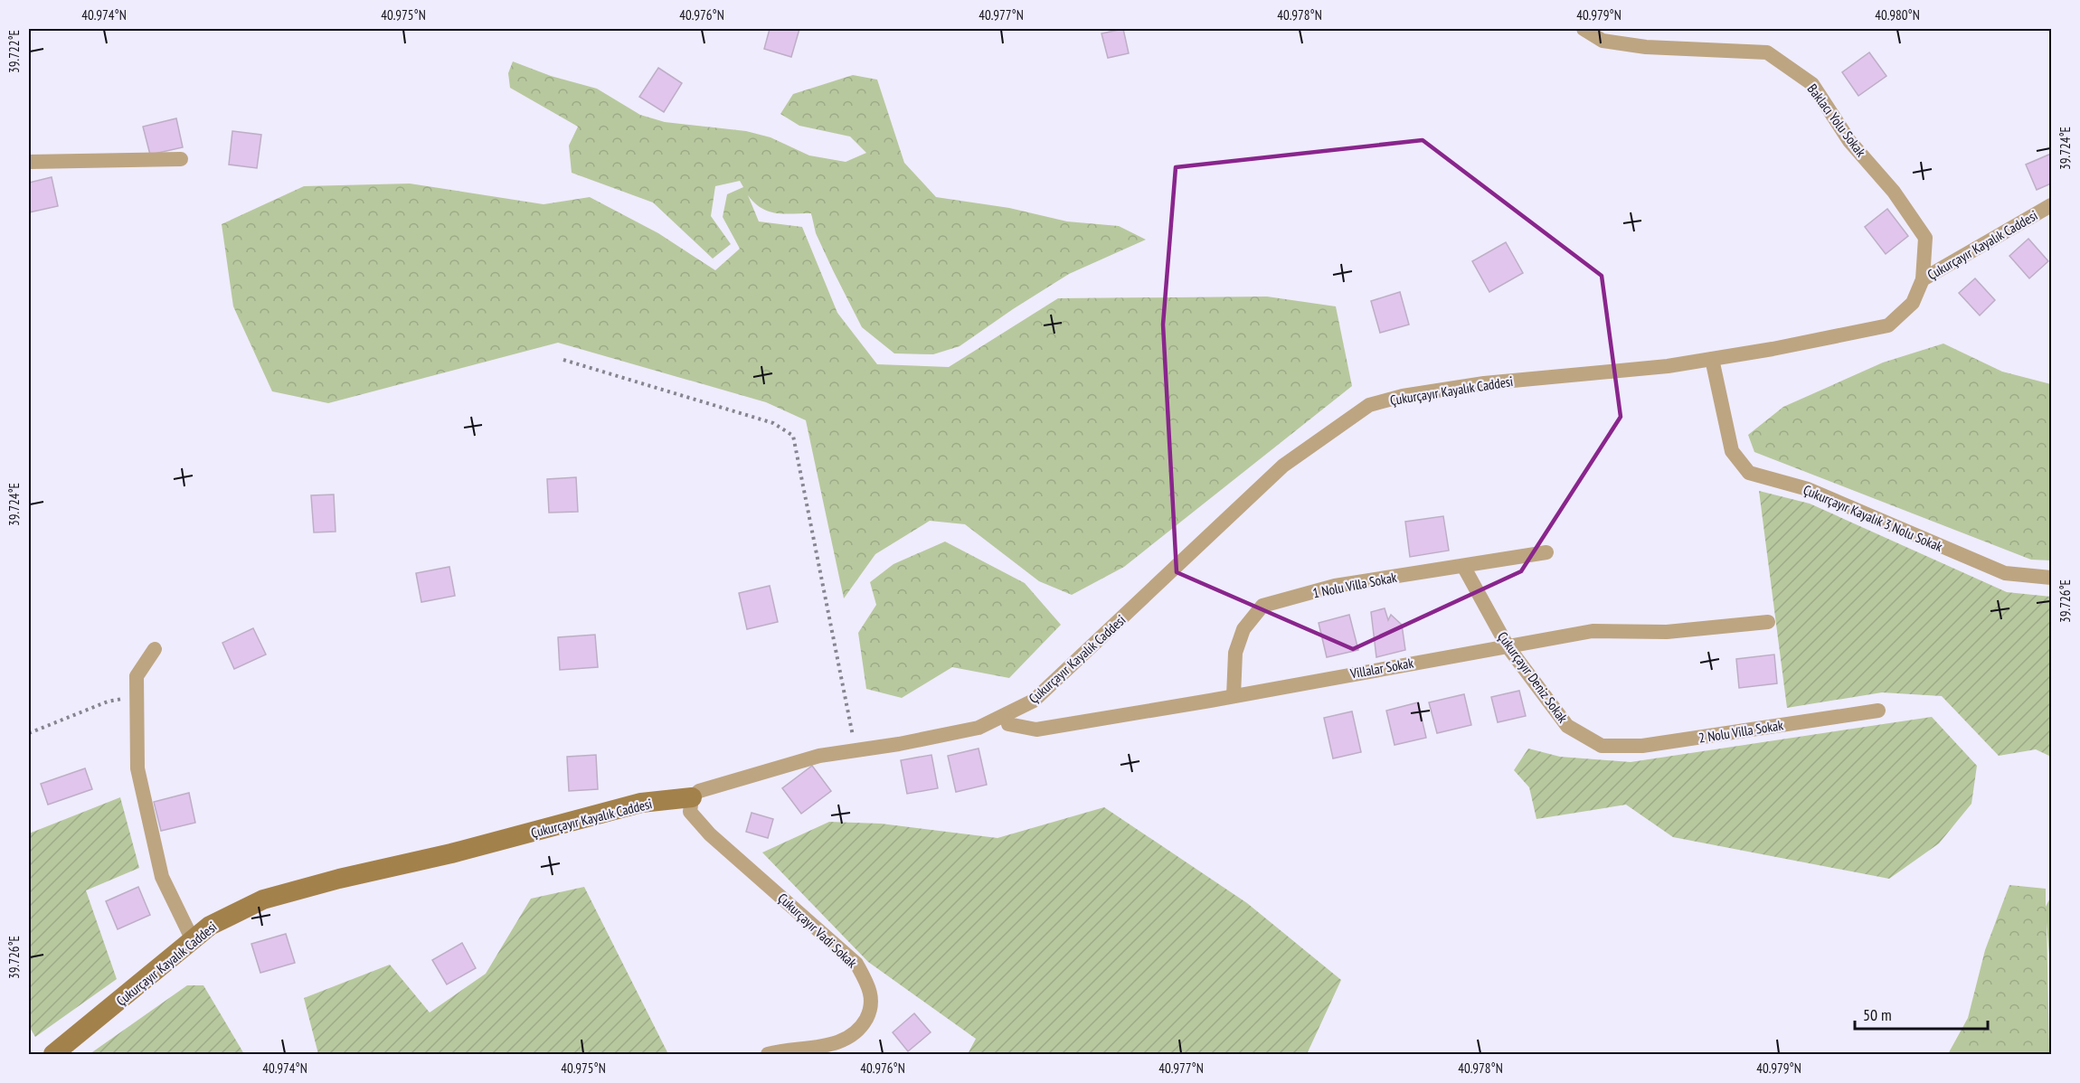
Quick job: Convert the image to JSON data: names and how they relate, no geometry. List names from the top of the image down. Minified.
{"streets":{"street":["Baklacı Yolu Sokak","Çukurçayır Kayalık Caddesi","Çukurçayır Kayalık 3 Nolu Sokak","1 Nolu Villa Sokak","Villalar Sokak","Çukurçayır Deniz Sokak","2 Nolu Villa Sokak","Çukurçayır Vadi Sokak"]},"crossings":[["Baklacı Yolu Sokak","Çukurçayır Kayalık Caddesi"],["Çukurçayır Kayalık Caddesi","Çukurçayır Kayalık 3 Nolu Sokak"],["Çukurçayır Kayalık Caddesi","Villalar Sokak"],["Çukurçayır Kayalık Caddesi","Çukurçayır Vadi Sokak"],["1 Nolu Villa Sokak","Villalar Sokak"],["1 Nolu Villa Sokak","Çukurçayır Deniz Sokak"],["Villalar Sokak","Çukurçayır Deniz Sokak"],["Çukurçayır Deniz Sokak","2 Nolu Villa Sokak"]],"scale_bar":"50 m","coordinates":["40.974°N","40.975°N","40.976°N","40.977°N","40.978°N","40.979°N","40.980°N","39.722°E","39.724°E","39.726°E"]}
